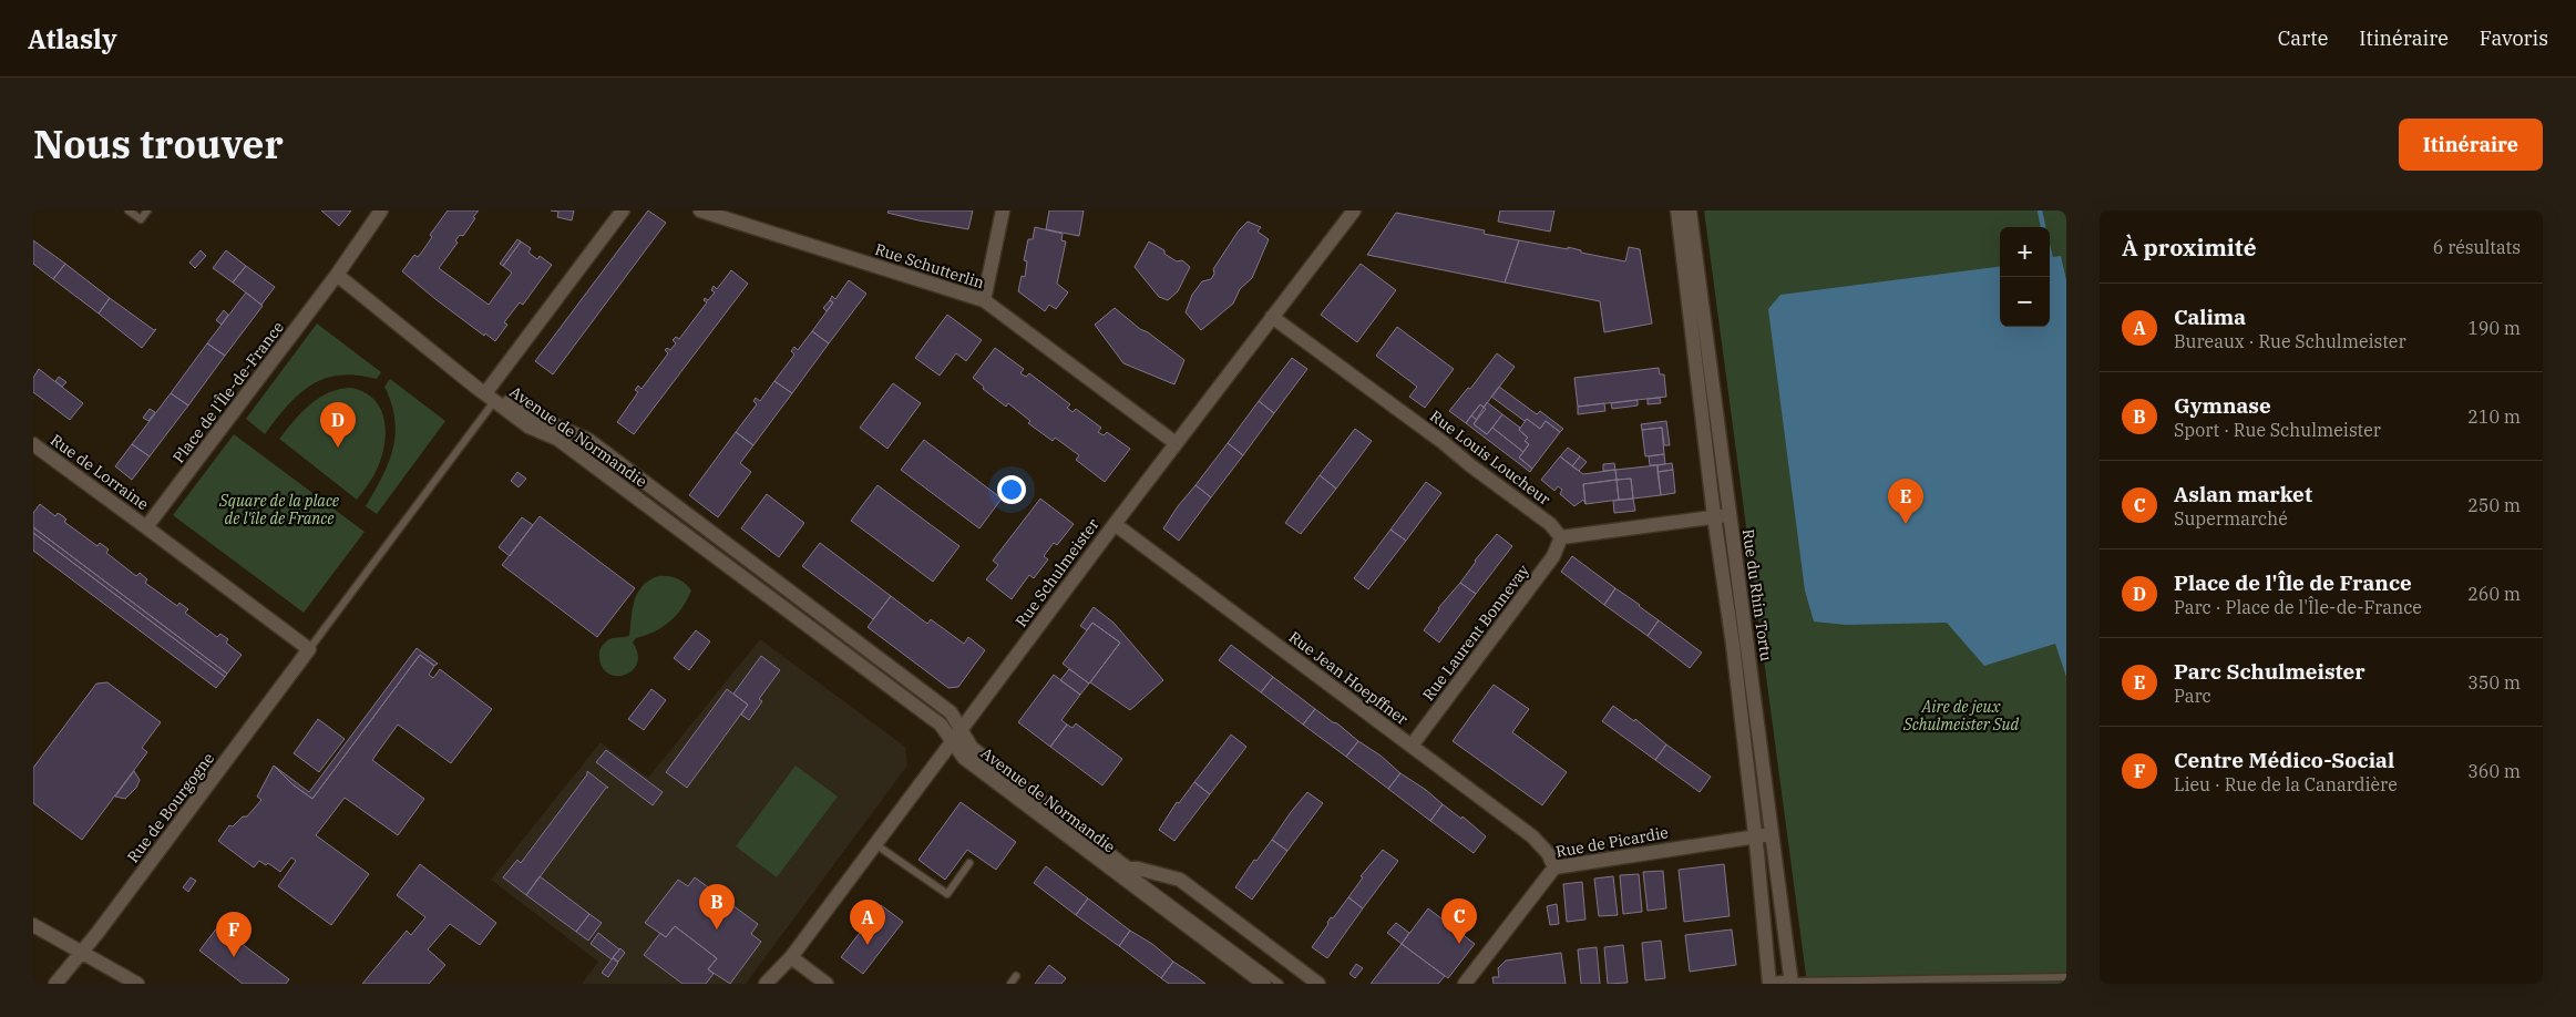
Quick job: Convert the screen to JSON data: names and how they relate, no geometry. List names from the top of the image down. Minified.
{"streets":{"street":["Rue Schutterlin","Place de l'Île-de-France","Avenue de Normandie","Rue Louis Loucheur","Rue de Lorraine","Rue Schulmeister","Rue du Rhin Tortu","Rue Laurent Bonnevay","Rue Jean Hoepffner","Rue de Bourgogne","Rue de Picardie"]},"crossings":[["Rue Schutterlin","Rue Schulmeister"],["Place de l'Île-de-France","Rue de Lorraine"],["Avenue de Normandie","Rue Schulmeister"],["Rue Louis Loucheur","Rue Schulmeister"],["Rue Louis Loucheur","Rue Laurent Bonnevay"],["Rue Schulmeister","Rue Jean Hoepffner"],["Rue du Rhin Tortu","Rue de Picardie"],["Rue Laurent Bonnevay","Rue Jean Hoepffner"],["Rue Jean Hoepffner","Rue de Picardie"]],"parks":["Square de la place de l'île de France","Aire de jeux Schulmeister Sud"],"page":{"header":"Atlasly","nav":["Carte","Itinéraire","Favoris"],"title":"Nous trouver","buttons":"Itinéraire","heading":["À proximité","6 résultats"],"map_buttons":["+","−"],"list":[{"mark":"A","name":"Calima","note":"Bureaux · Rue Schulmeister","value":"190 m"},{"mark":"B","name":"Gymnase","note":"Sport · Rue Schulmeister","value":"210 m"},{"mark":"C","name":"Aslan market","note":"Supermarché","value":"250 m"},{"mark":"D","name":"Place de l'Île de France","note":"Parc · Place de l'Île-de-France","value":"260 m"},{"mark":"E","name":"Parc Schulmeister","note":"Parc","value":"350 m"},{"mark":"F","name":"Centre Médico-Social","note":"Lieu · Rue de la Canardière","value":"360 m"}],"pins":["D","E","B","C","A","F"]}}
